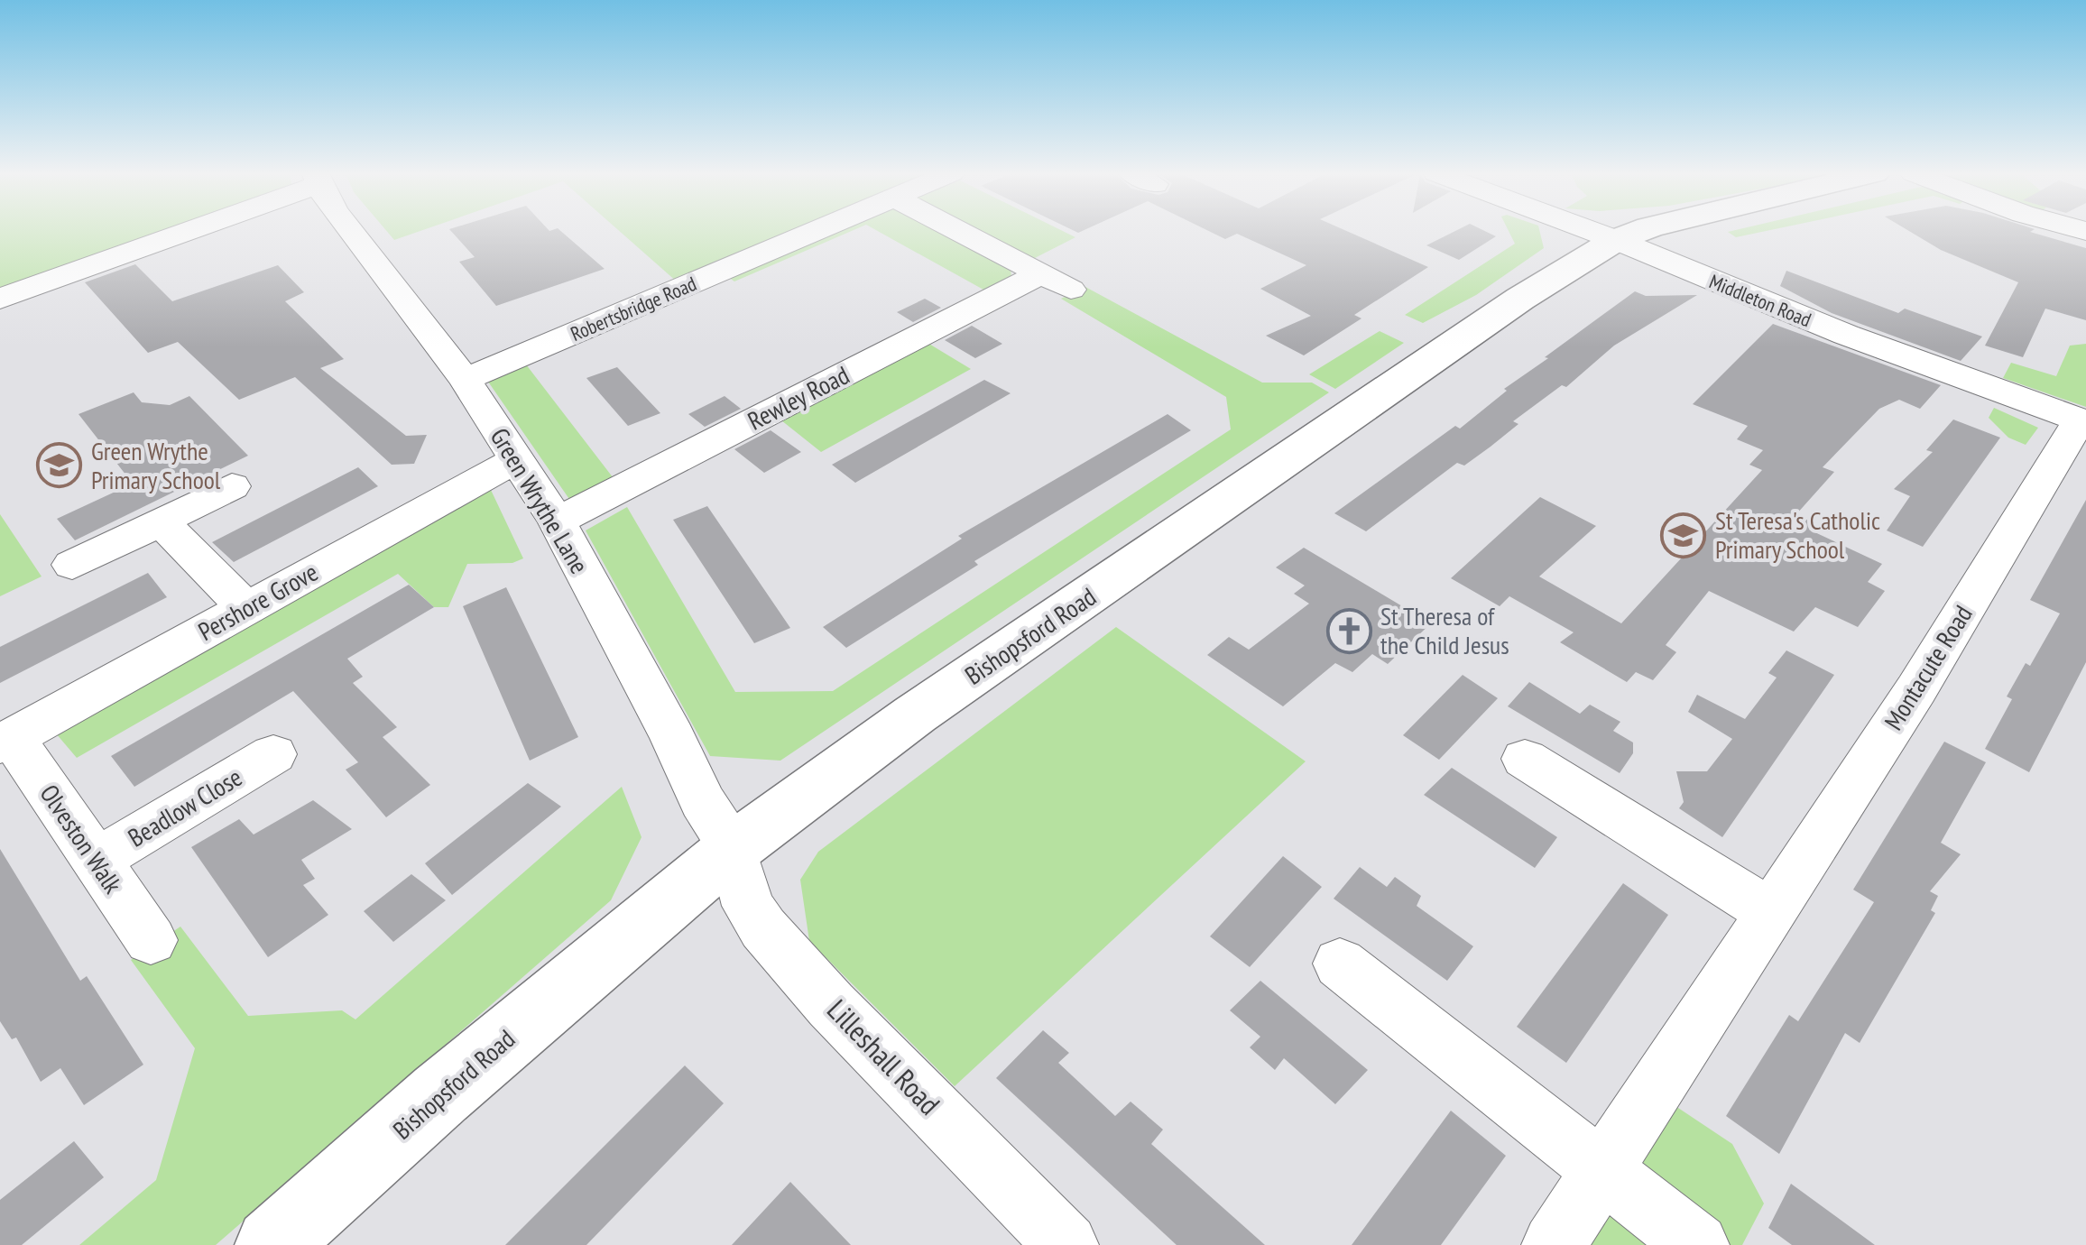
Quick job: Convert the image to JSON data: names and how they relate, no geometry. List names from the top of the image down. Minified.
{"streets":{"main road":["Bishopsford Road"],"street":["Middleton Road","Robertsbridge Road","Rewley Road","Green Wrythe Lane","Pershore Grove","Montacute Road","Beadlow Close","Olveston Walk","Lilleshall Road"]},"crossings":[["Middleton Road","Bishopsford Road"],["Middleton Road","Montacute Road"],["Robertsbridge Road","Green Wrythe Lane"],["Rewley Road","Green Wrythe Lane"],["Green Wrythe Lane","Pershore Grove"],["Green Wrythe Lane","Bishopsford Road"],["Green Wrythe Lane","Lilleshall Road"],["Pershore Grove","Olveston Walk"],["Bishopsford Road","Lilleshall Road"],["Beadlow Close","Olveston Walk"]],"places":{"school or university":["Green Wrythe Primary School","St Teresa's Catholic Primary School"],"church":["St Theresa of the Child Jesus"]}}
